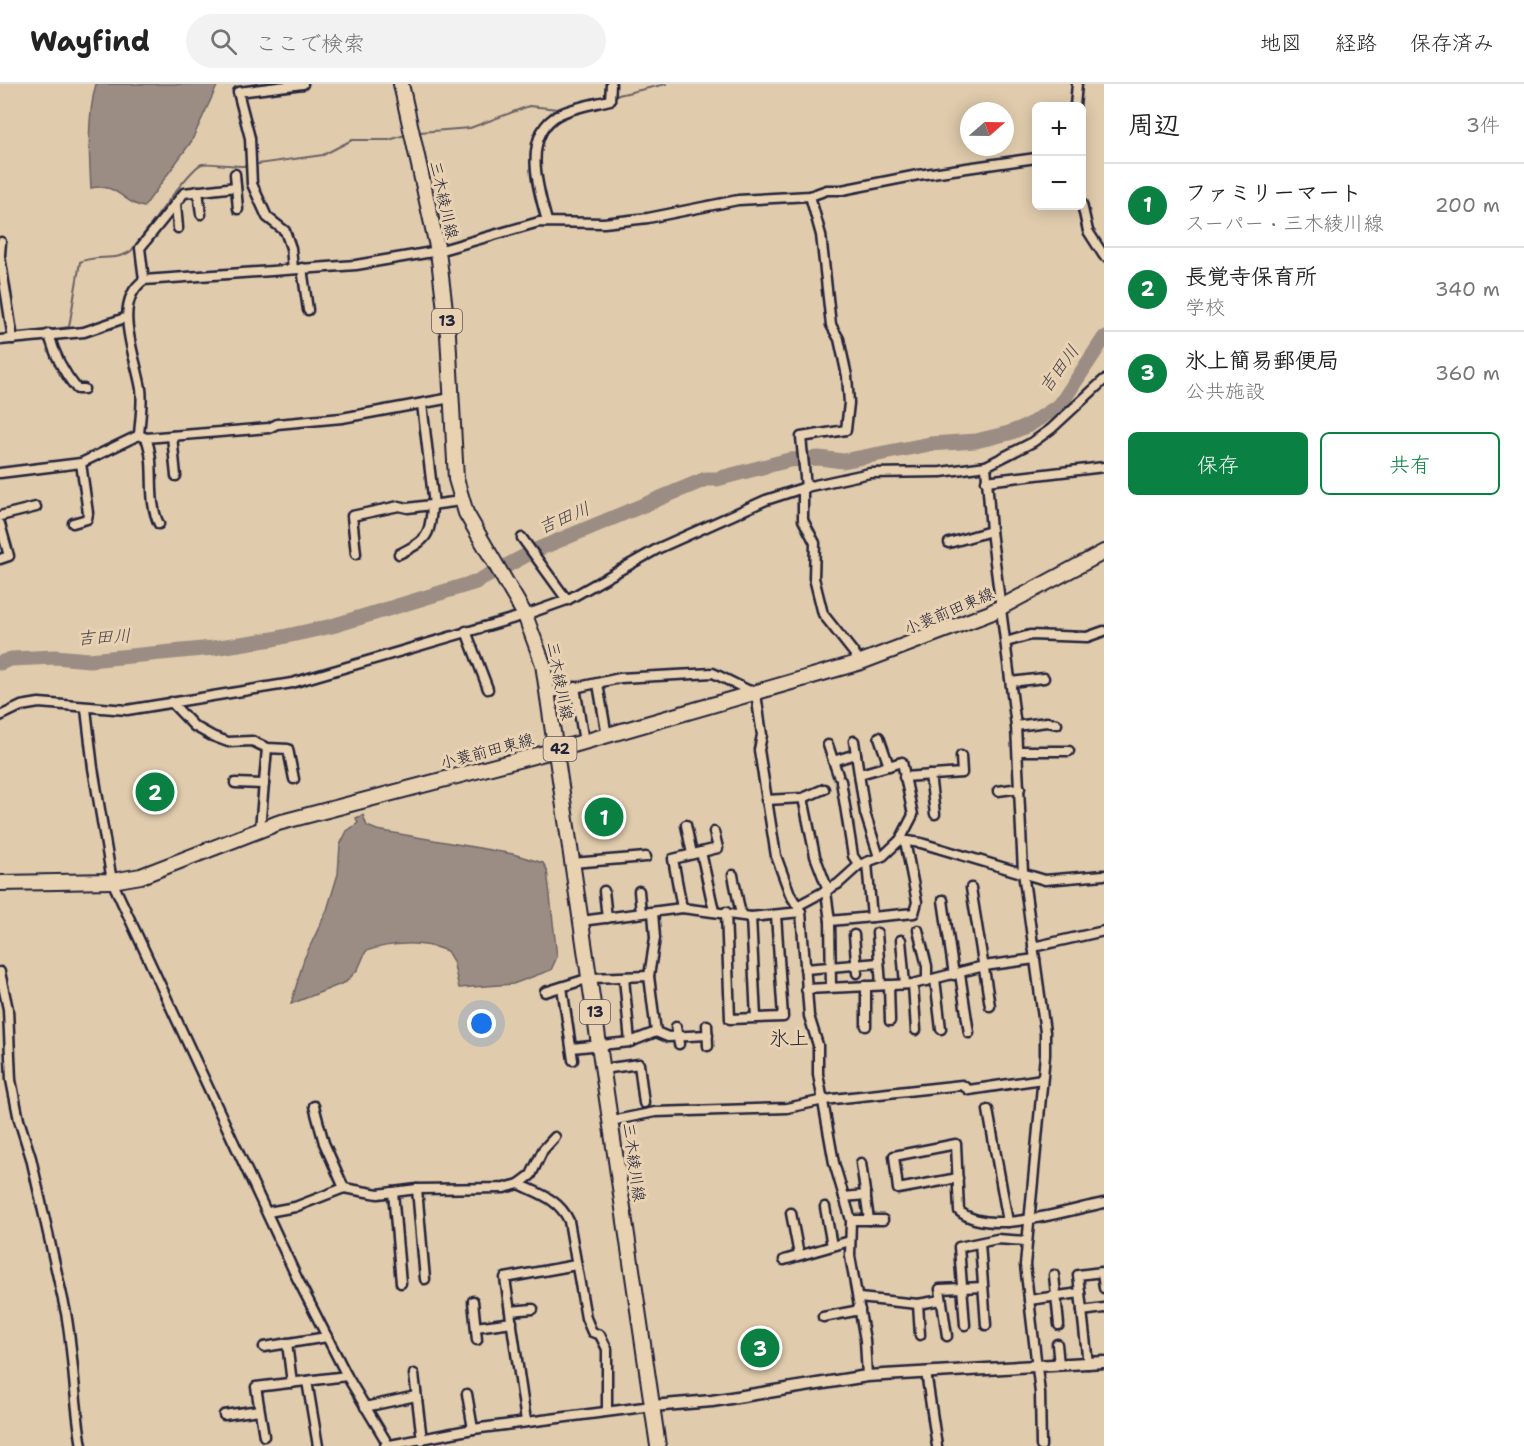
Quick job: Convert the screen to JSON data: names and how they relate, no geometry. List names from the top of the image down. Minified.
{"streets":{"main road":["三木綾川線","13","小蓑前田東線","42"]},"crossings":[["三木綾川線","小蓑前田東線"]],"districts":["氷上"],"water":["吉田川"],"north":"right","page":{"header":"Wayfind","search":"ここで検索","nav":["地図","経路","保存済み"],"heading":["周辺","3件"],"map_buttons":["+","−"],"list":[{"mark":"1","name":"ファミリーマート","note":"スーパー · 三木綾川線","value":"200 m"},{"mark":"2","name":"長覚寺保育所","note":"学校","value":"340 m"},{"mark":"3","name":"氷上簡易郵便局","note":"公共施設","value":"360 m"}],"buttons":["保存","共有"],"pins":["2","1","3"]}}
